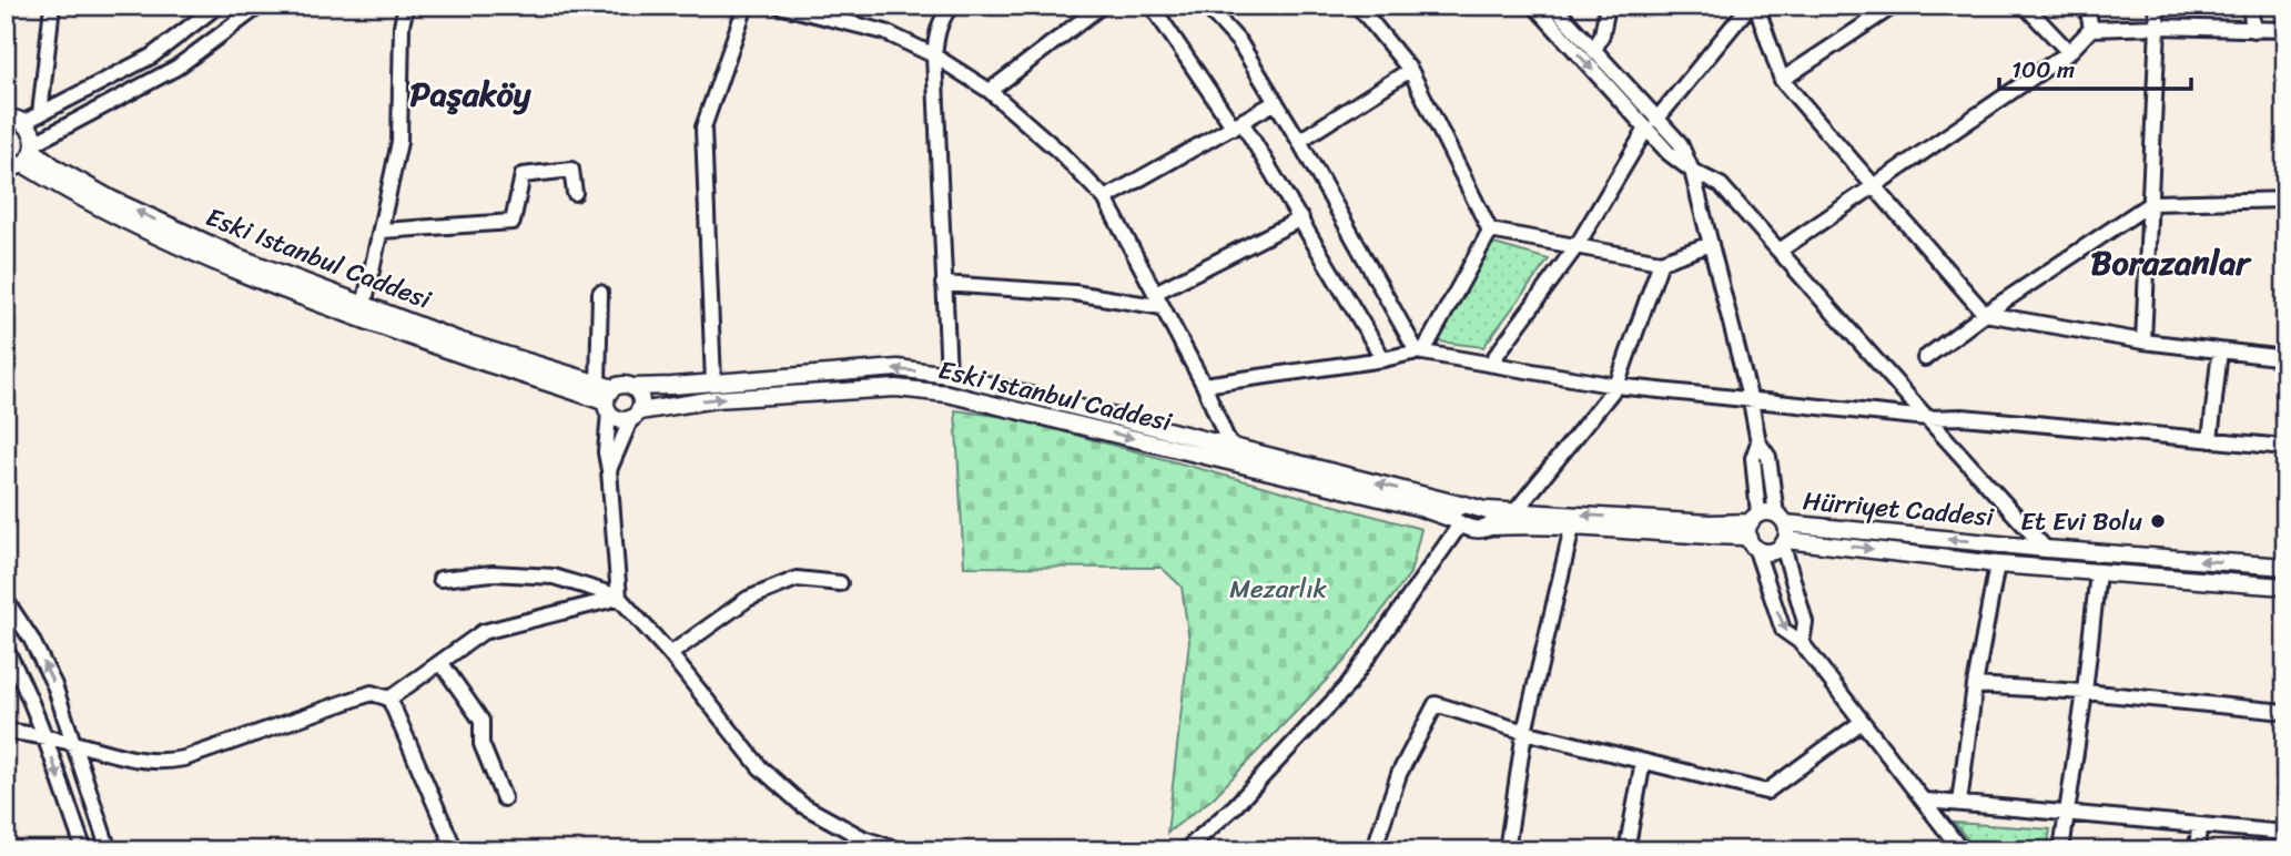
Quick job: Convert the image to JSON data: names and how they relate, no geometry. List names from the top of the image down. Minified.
{"streets":{"main road":["Eski Istanbul Caddesi","Hürriyet Caddesi"]},"districts":["Paşaköy","Borazanlar"],"parks":["Mezarlık"],"places":["Et Evi Bolu"],"scale_bar":"100 m"}
